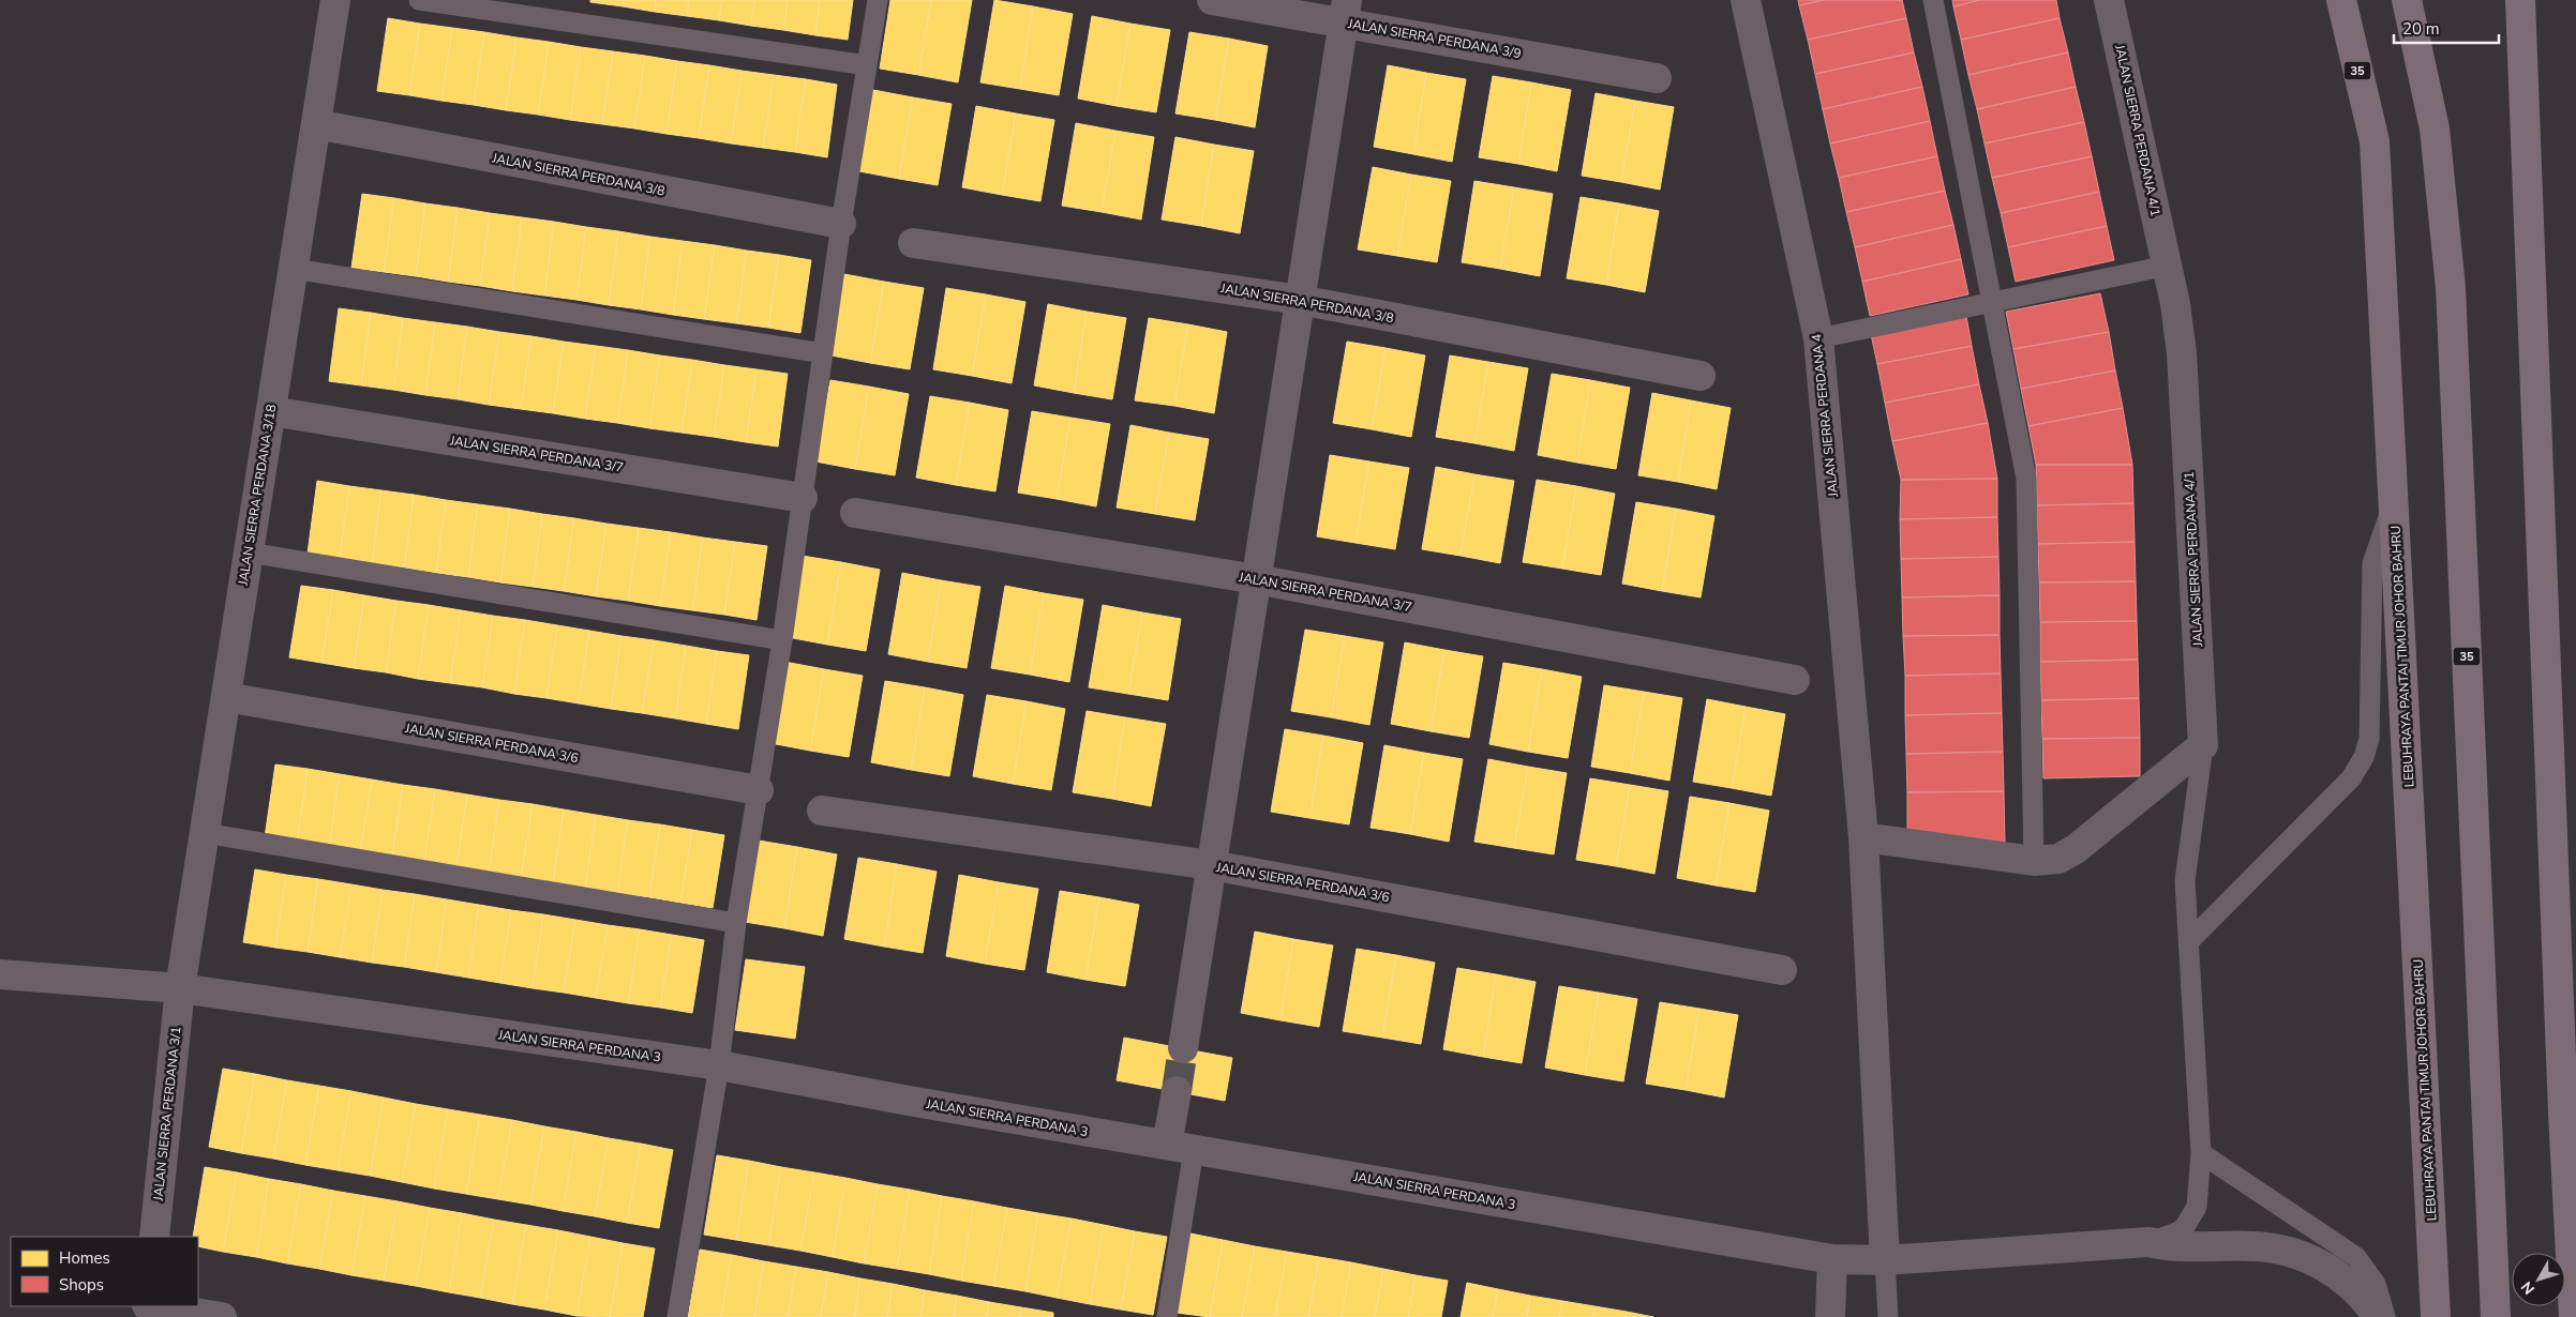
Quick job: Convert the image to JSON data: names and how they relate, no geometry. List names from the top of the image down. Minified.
{"streets":{"highway":["35","LEBUHRAYA PANTAI TIMUR JOHOR BAHRU"],"street":["JALAN SIERRA PERDANA 3/9","JALAN SIERRA PERDANA 4/1","JALAN SIERRA PERDANA 3/8","JALAN SIERRA PERDANA 4","JALAN SIERRA PERDANA 3/7","JALAN SIERRA PERDANA 3/18","JALAN SIERRA PERDANA 3/6","JALAN SIERRA PERDANA 3","JALAN SIERRA PERDANA 3/1"]},"crossings":[["JALAN SIERRA PERDANA 3/8","JALAN SIERRA PERDANA 3/18"],["JALAN SIERRA PERDANA 4","JALAN SIERRA PERDANA 3"],["JALAN SIERRA PERDANA 3/7","JALAN SIERRA PERDANA 3/18"],["JALAN SIERRA PERDANA 3/18","JALAN SIERRA PERDANA 3/6"],["JALAN SIERRA PERDANA 3/18","JALAN SIERRA PERDANA 3"],["JALAN SIERRA PERDANA 3/18","JALAN SIERRA PERDANA 3/1"],["JALAN SIERRA PERDANA 3","JALAN SIERRA PERDANA 3/1"]],"legend":["Homes","Shops"],"scale_bar":"20 m","north":"bottom left"}
